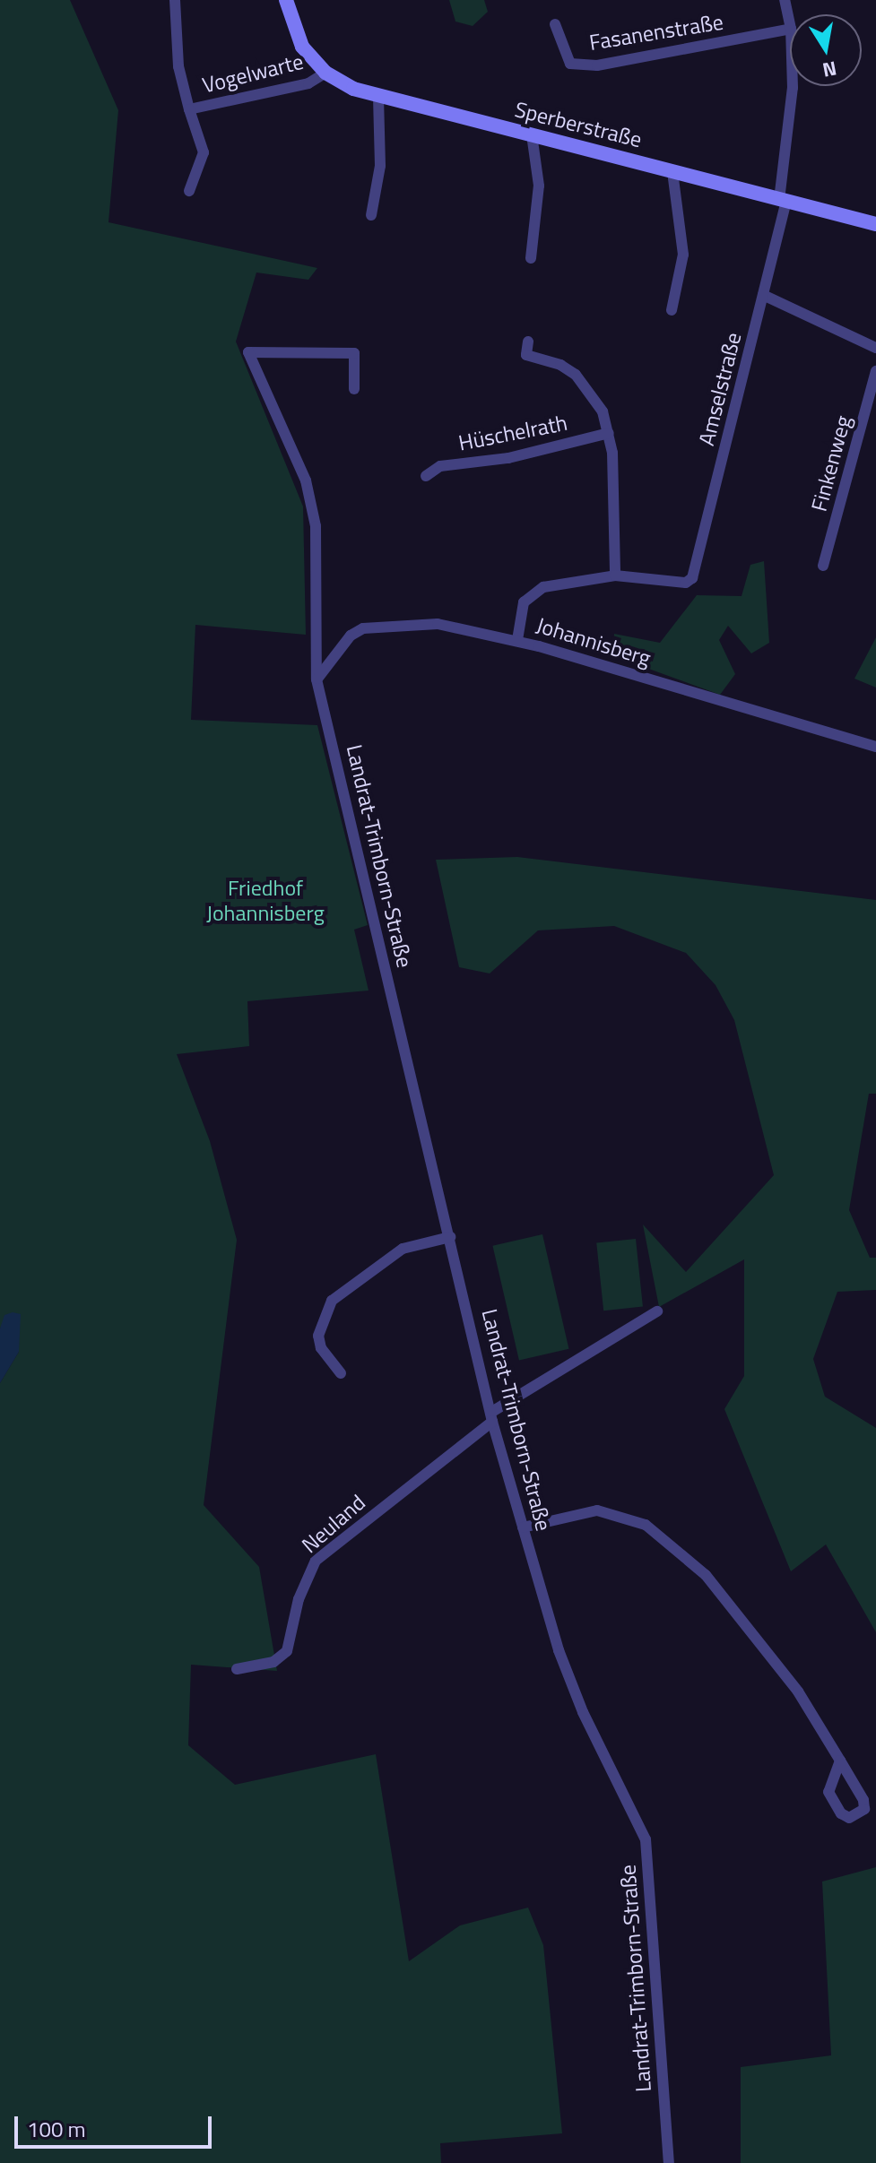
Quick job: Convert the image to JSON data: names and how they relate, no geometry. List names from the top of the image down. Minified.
{"streets":{"street":["Fasanenstraße","Vogelwarte","Sperberstraße","Amselstraße","Hüschelrath","Finkenweg","Johannisberg","Landrat-Trimborn-Straße","Neuland"]},"crossings":[["Vogelwarte","Sperberstraße"],["Sperberstraße","Amselstraße"],["Amselstraße","Hüschelrath"],["Johannisberg","Landrat-Trimborn-Straße"],["Landrat-Trimborn-Straße","Neuland"]],"parks":["Friedhof Johannisberg"],"scale_bar":"100 m","north":"bottom"}
